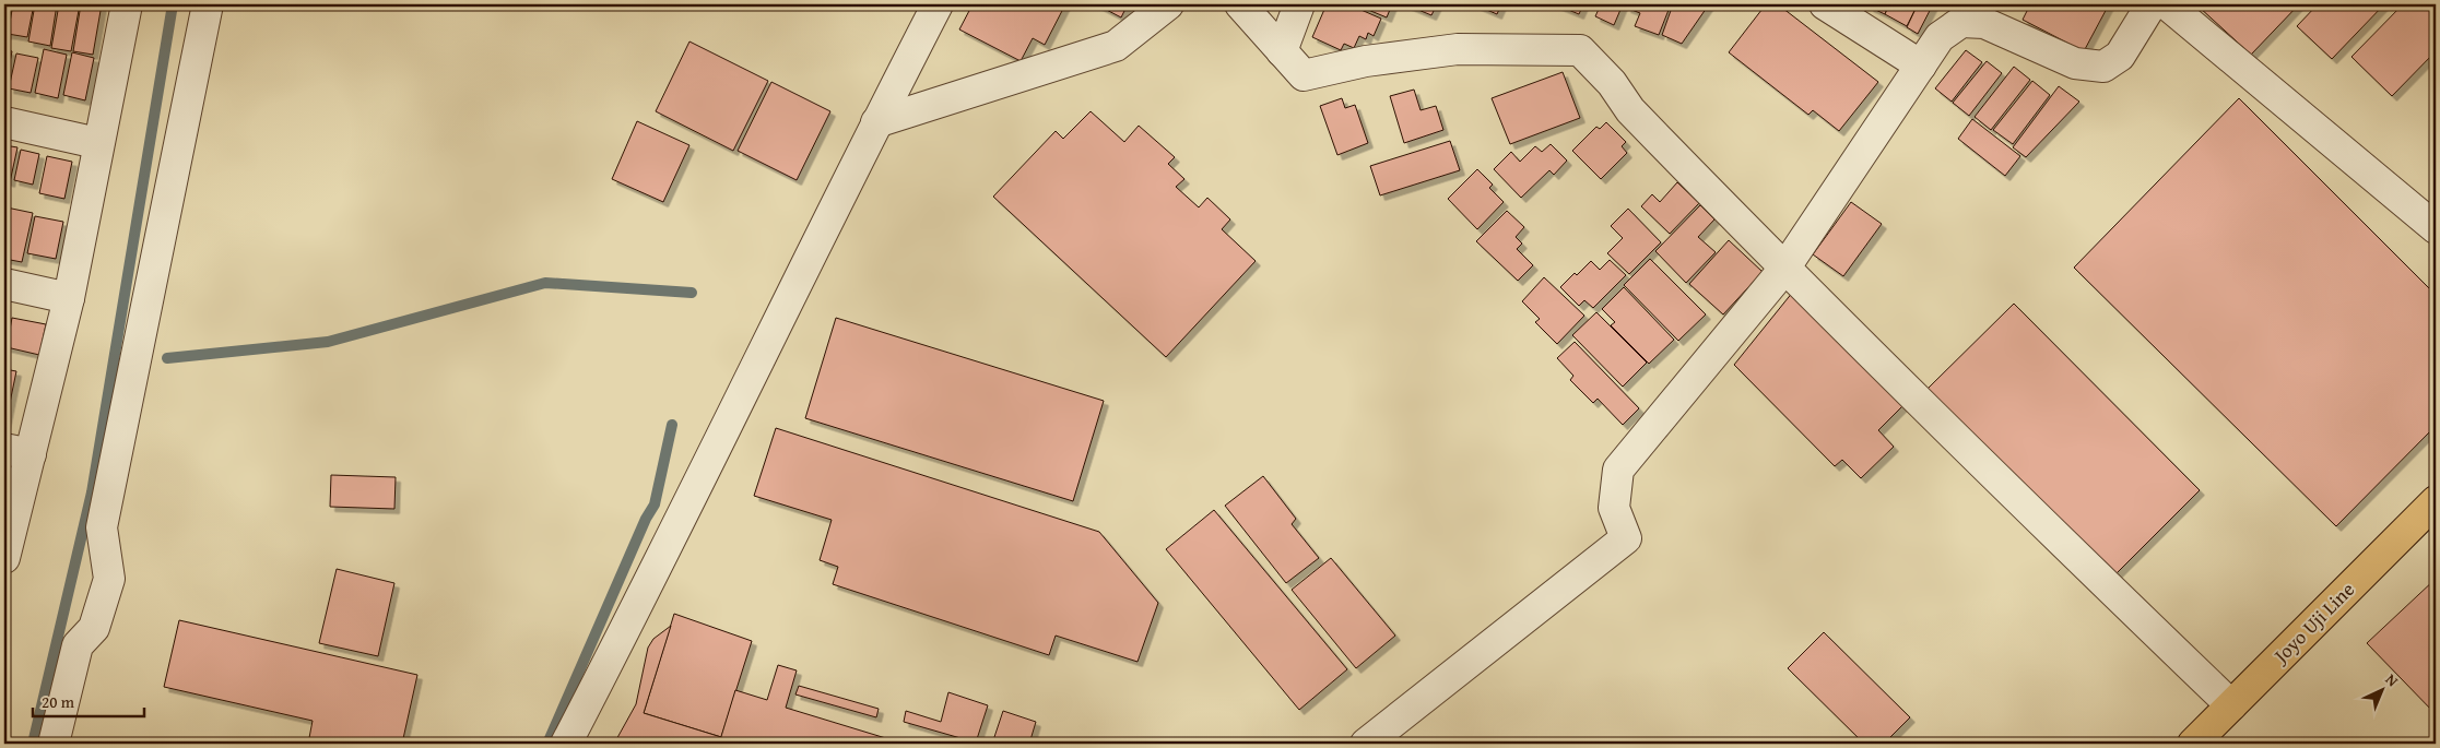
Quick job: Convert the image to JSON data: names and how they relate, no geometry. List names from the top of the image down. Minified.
{"streets":{"main road":["Joyo Uji Line"]},"scale_bar":"20 m","north":"top right"}
